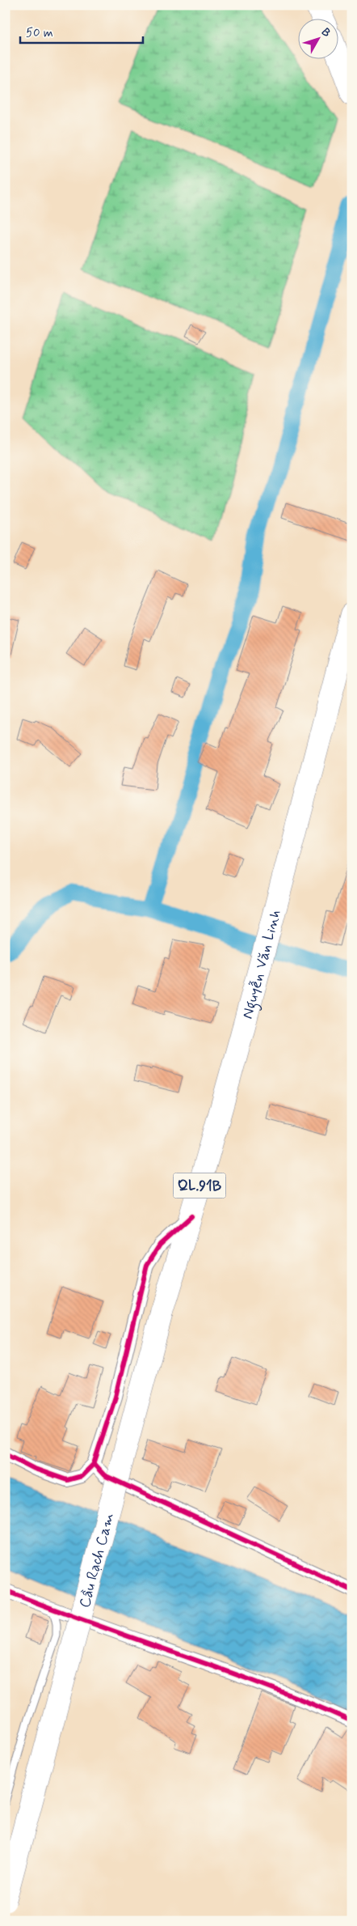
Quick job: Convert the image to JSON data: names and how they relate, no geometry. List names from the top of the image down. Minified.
{"streets":{"highway":["Nguyễn Văn Linh","QL.91B","Cầu Rạch Cam"]},"crossings":[["Nguyễn Văn Linh","Cầu Rạch Cam"]],"scale_bar":"50 m","north":"top right"}
